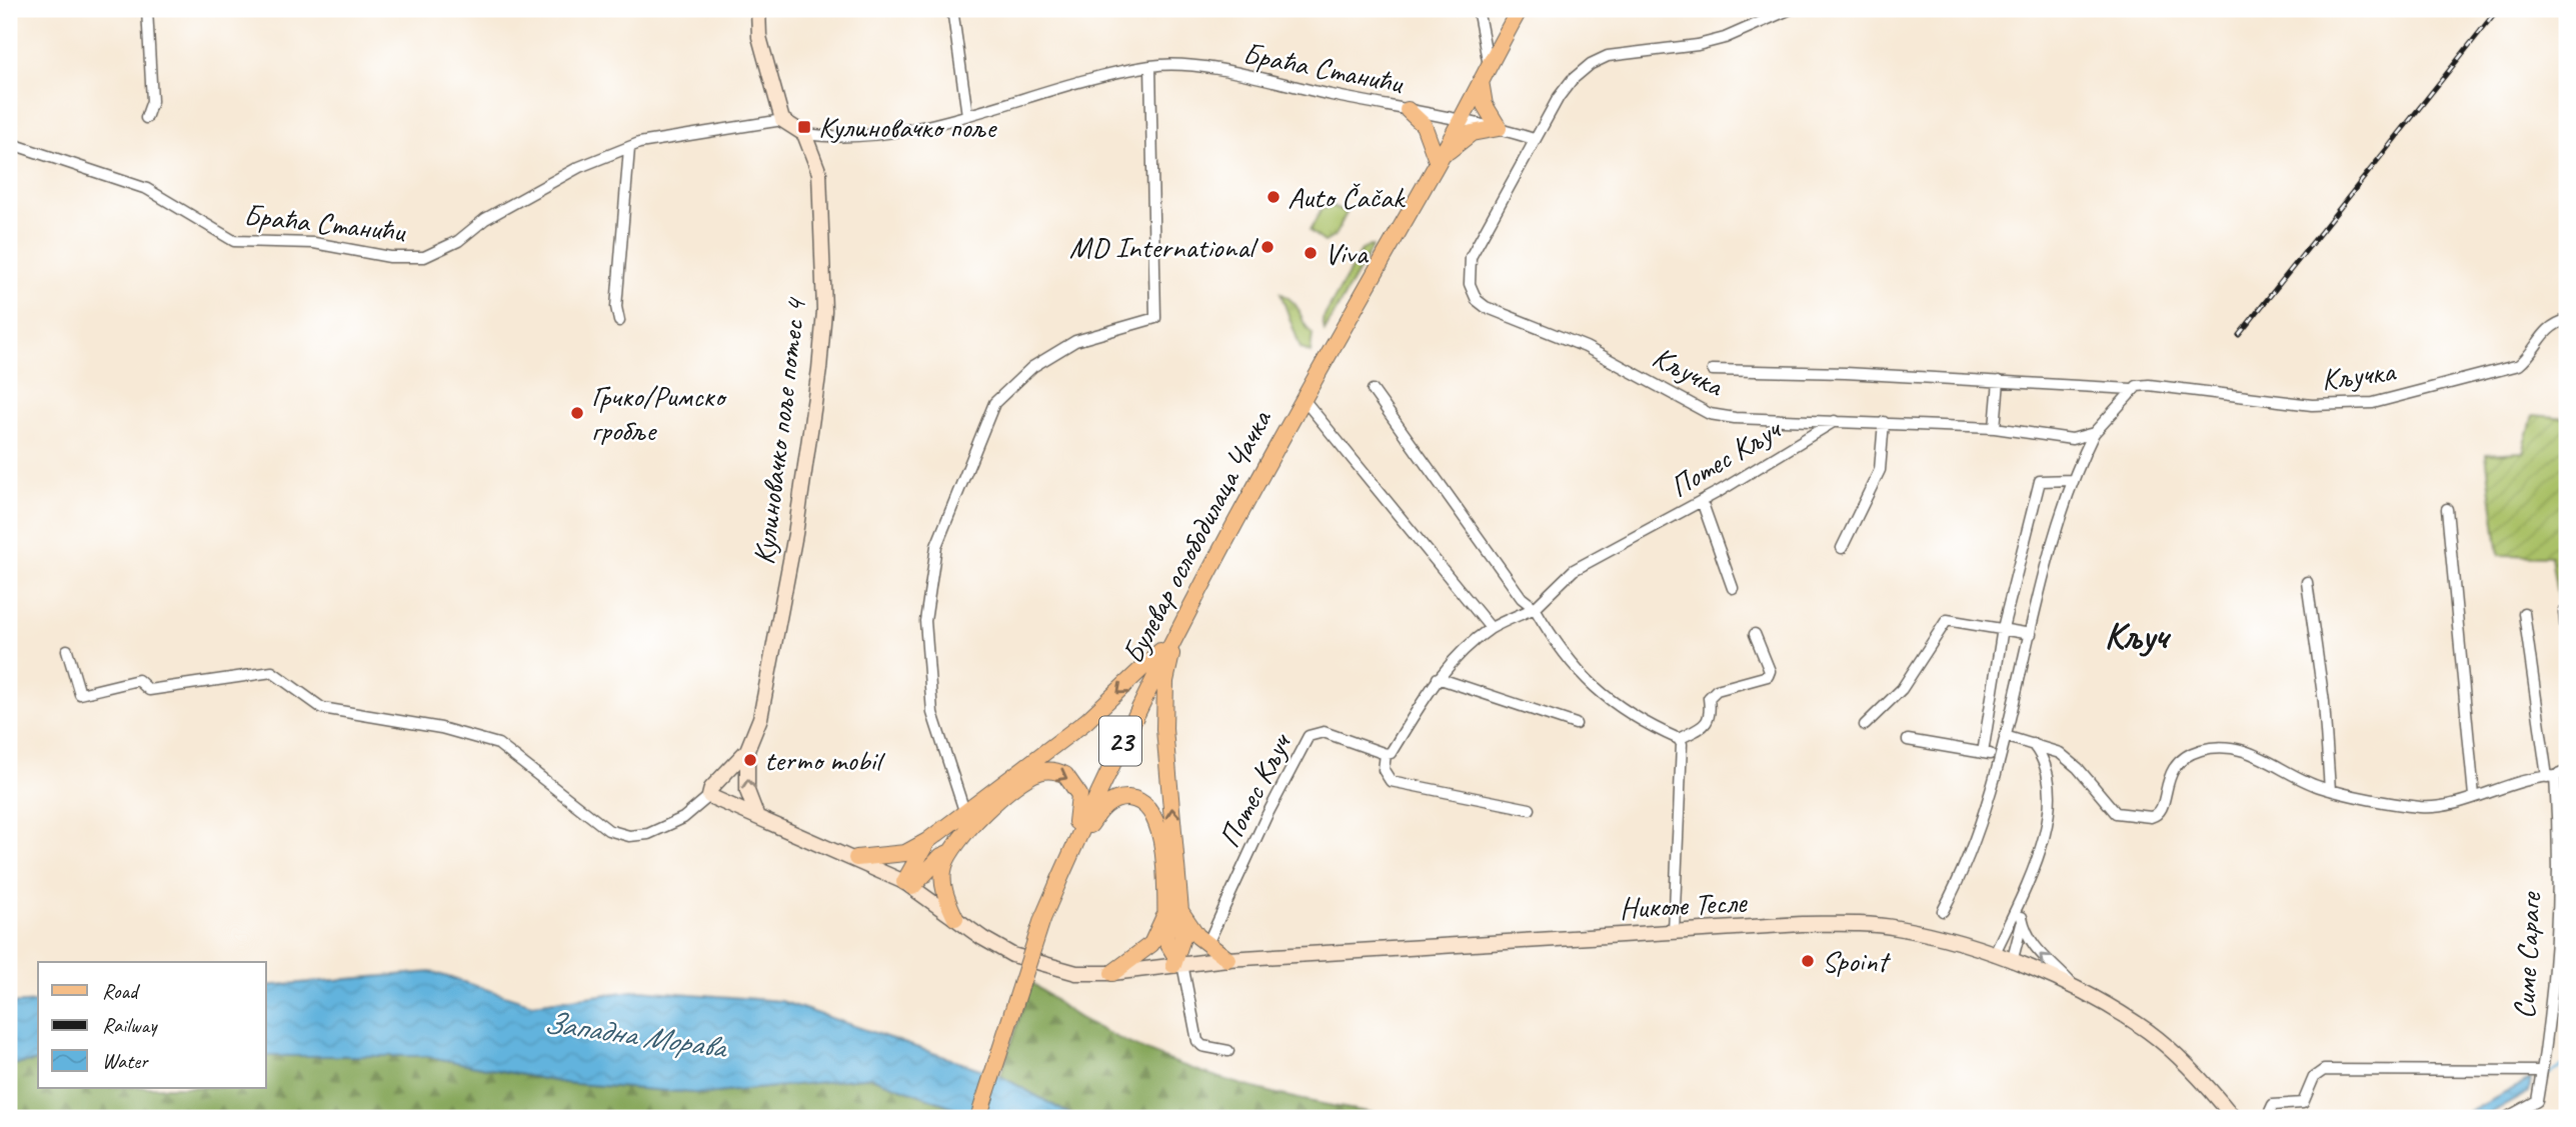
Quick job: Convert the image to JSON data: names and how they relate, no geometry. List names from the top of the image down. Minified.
{"streets":{"main road":["Булевар ослободилаца Чачка","23"],"street":["Браћа Станићи","Кључка","Кулиновачко поље потес 4","Потес Кључ","Николе Тесле","Симе Сараге"]},"crossings":[["Браћа Станићи","Кључка"],["Браћа Станићи","Кулиновачко поље потес 4"],["Браћа Станићи","Булевар ослободилаца Чачка"],["Кључка","Потес Кључ"]],"districts":["Кључ"],"water":["Западна Морава"],"places":{"transit":["Кулиновачко поље"],"other":["Auto Čačak","MD International","Viva","Грчко/Римско гробље","termo mobil","Spoint"]},"legend":["Road","Railway","Water"]}
